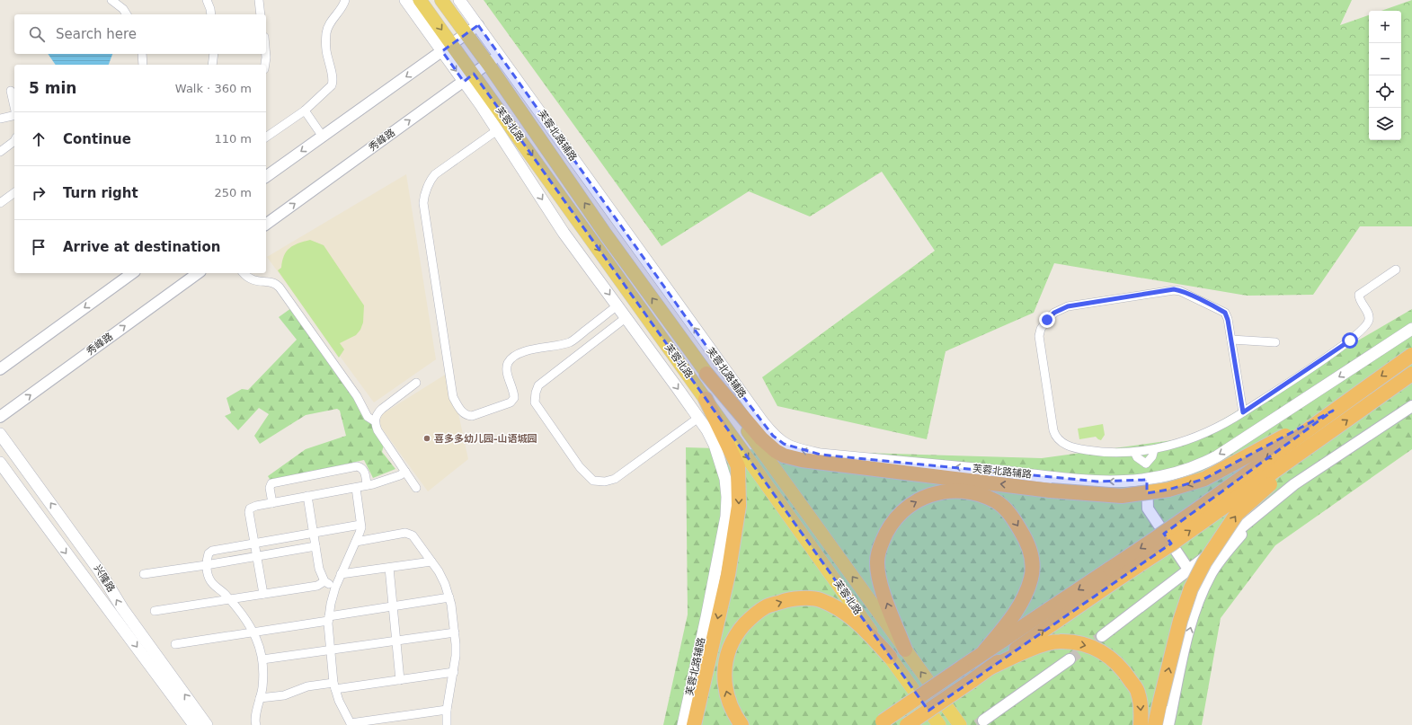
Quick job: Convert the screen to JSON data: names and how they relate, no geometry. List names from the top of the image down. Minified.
{"streets":{"main road":["芙蓉北路","芙蓉北路辅路","兴隆路"],"street":["秀峰路"]},"crossings":[["芙蓉北路","芙蓉北路辅路"],["芙蓉北路","秀峰路"],["芙蓉北路辅路","秀峰路"]],"places":["喜多多幼儿园-山语城园"],"page":{"map_buttons":["+","−"],"search":"Search here","heading":["5 min","Walk · 360 m"],"list":[["Continue","110 m"],["Turn right","250 m"],"Arrive at destination"]}}
